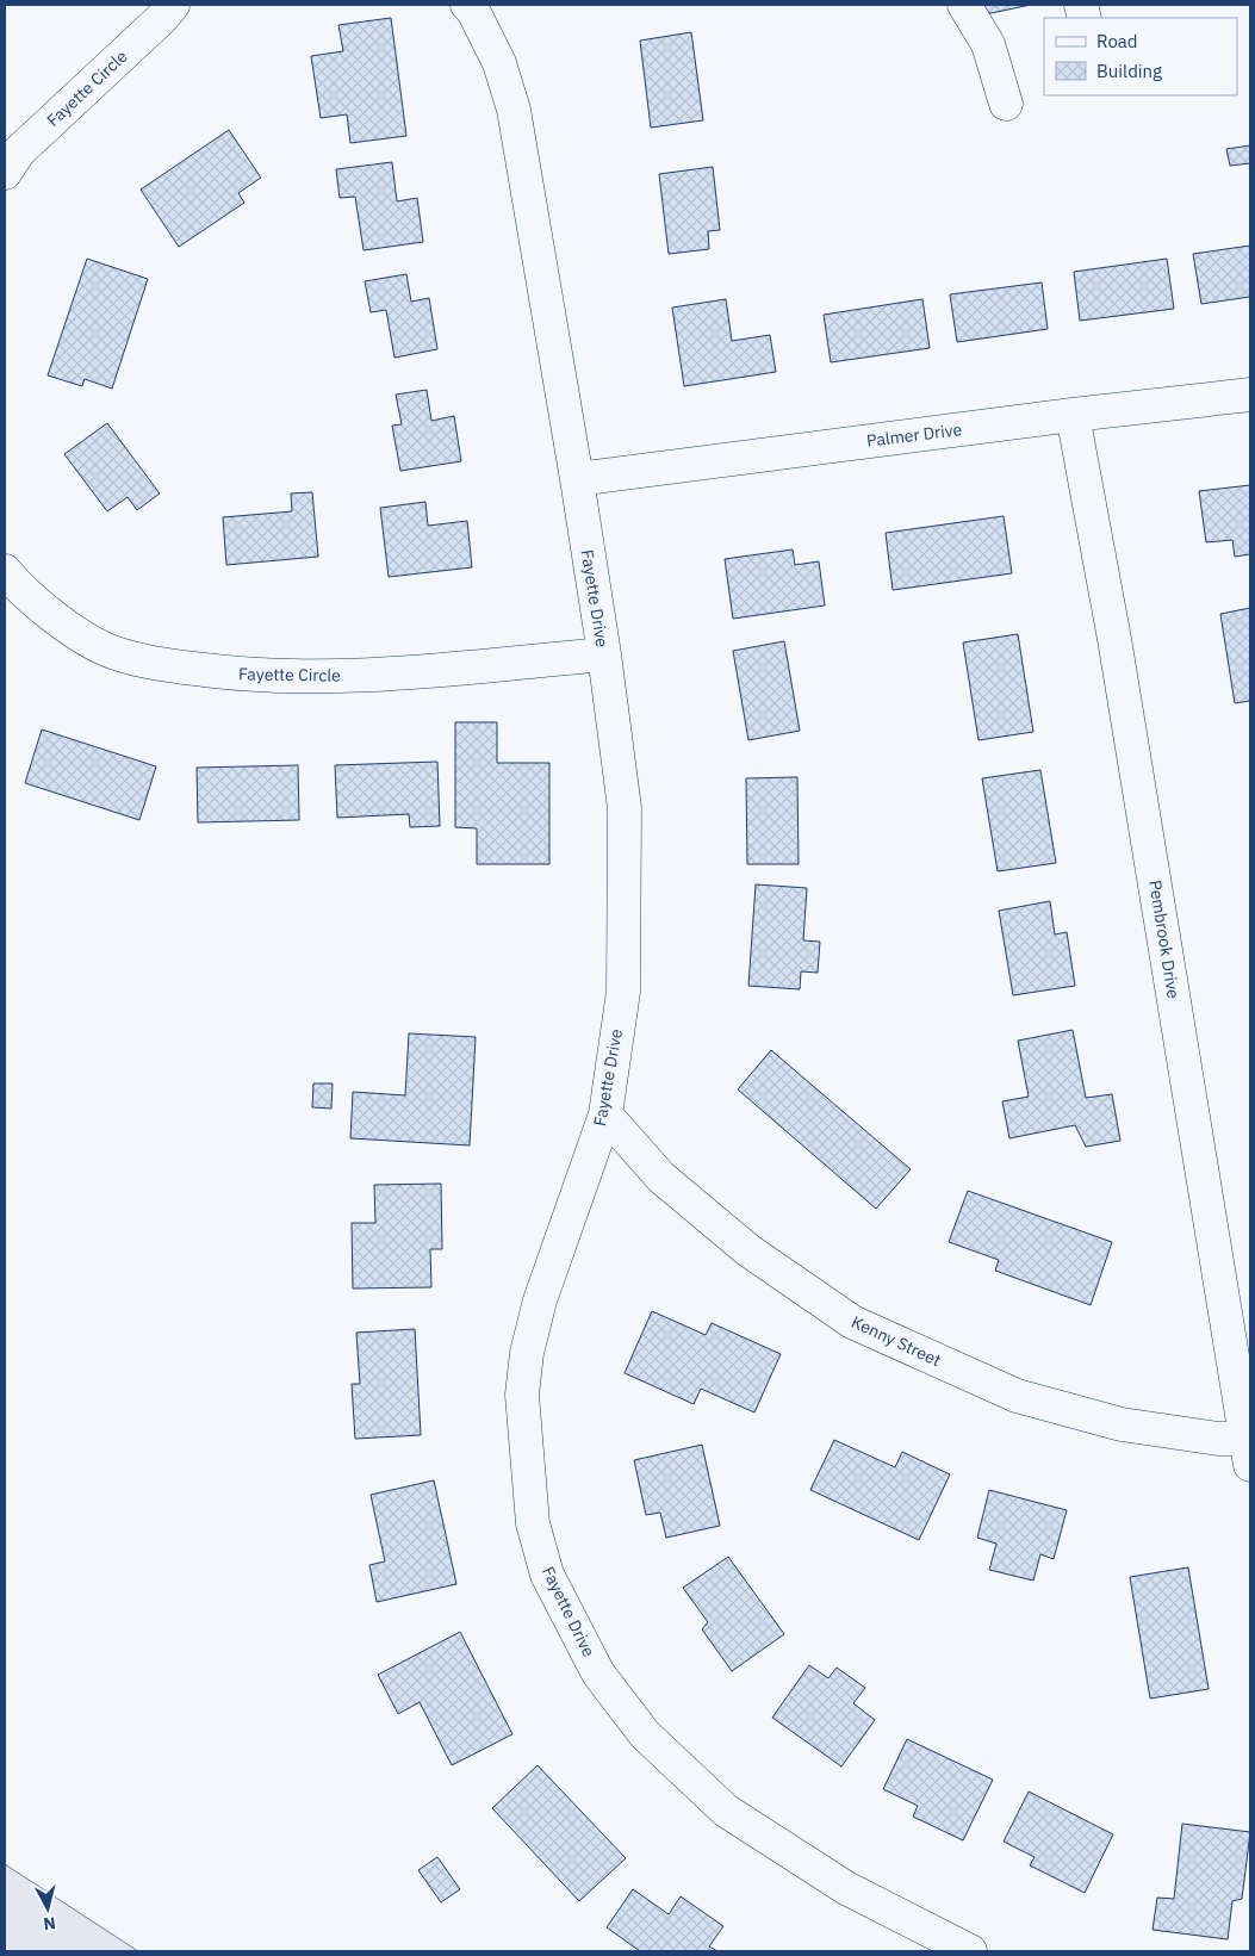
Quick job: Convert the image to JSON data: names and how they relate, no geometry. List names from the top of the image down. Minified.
{"streets":{"street":["Fayette Circle","Palmer Drive","Fayette Drive","Pembrook Drive","Kenny Street"]},"crossings":[["Fayette Circle","Fayette Drive"],["Palmer Drive","Fayette Drive"],["Palmer Drive","Pembrook Drive"],["Fayette Drive","Kenny Street"],["Pembrook Drive","Kenny Street"]],"legend":["Road","Building"],"north":"bottom"}
